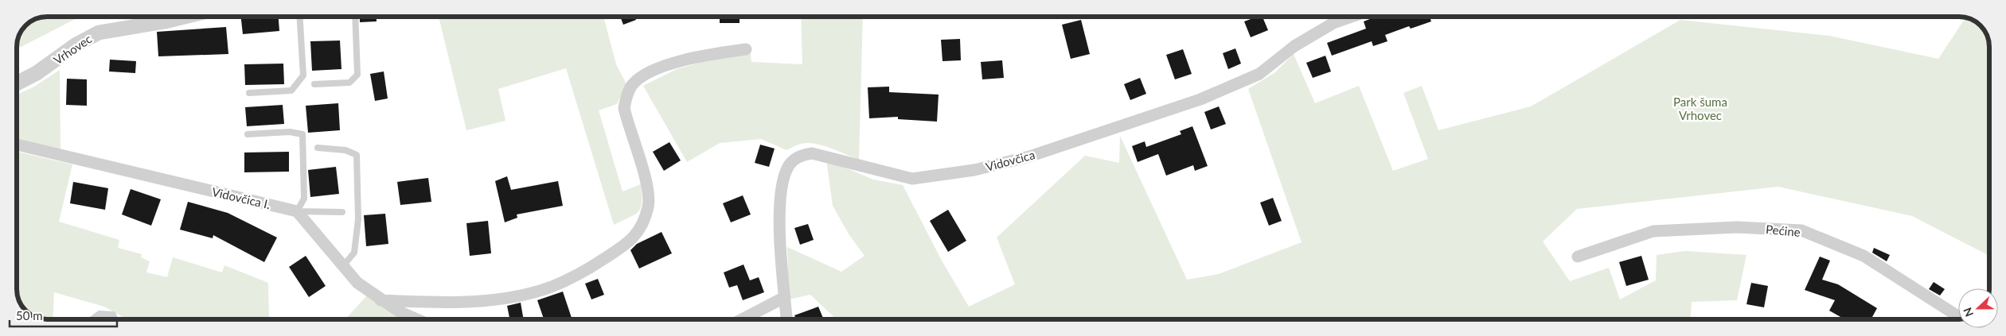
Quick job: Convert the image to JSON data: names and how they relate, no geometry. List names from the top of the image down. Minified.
{"streets":{"street":["Vrhovec","Vidovčica","Vidovčica I.","Pećine"]},"parks":["Park šuma Vrhovec"],"scale_bar":"50 m","north":"left"}
